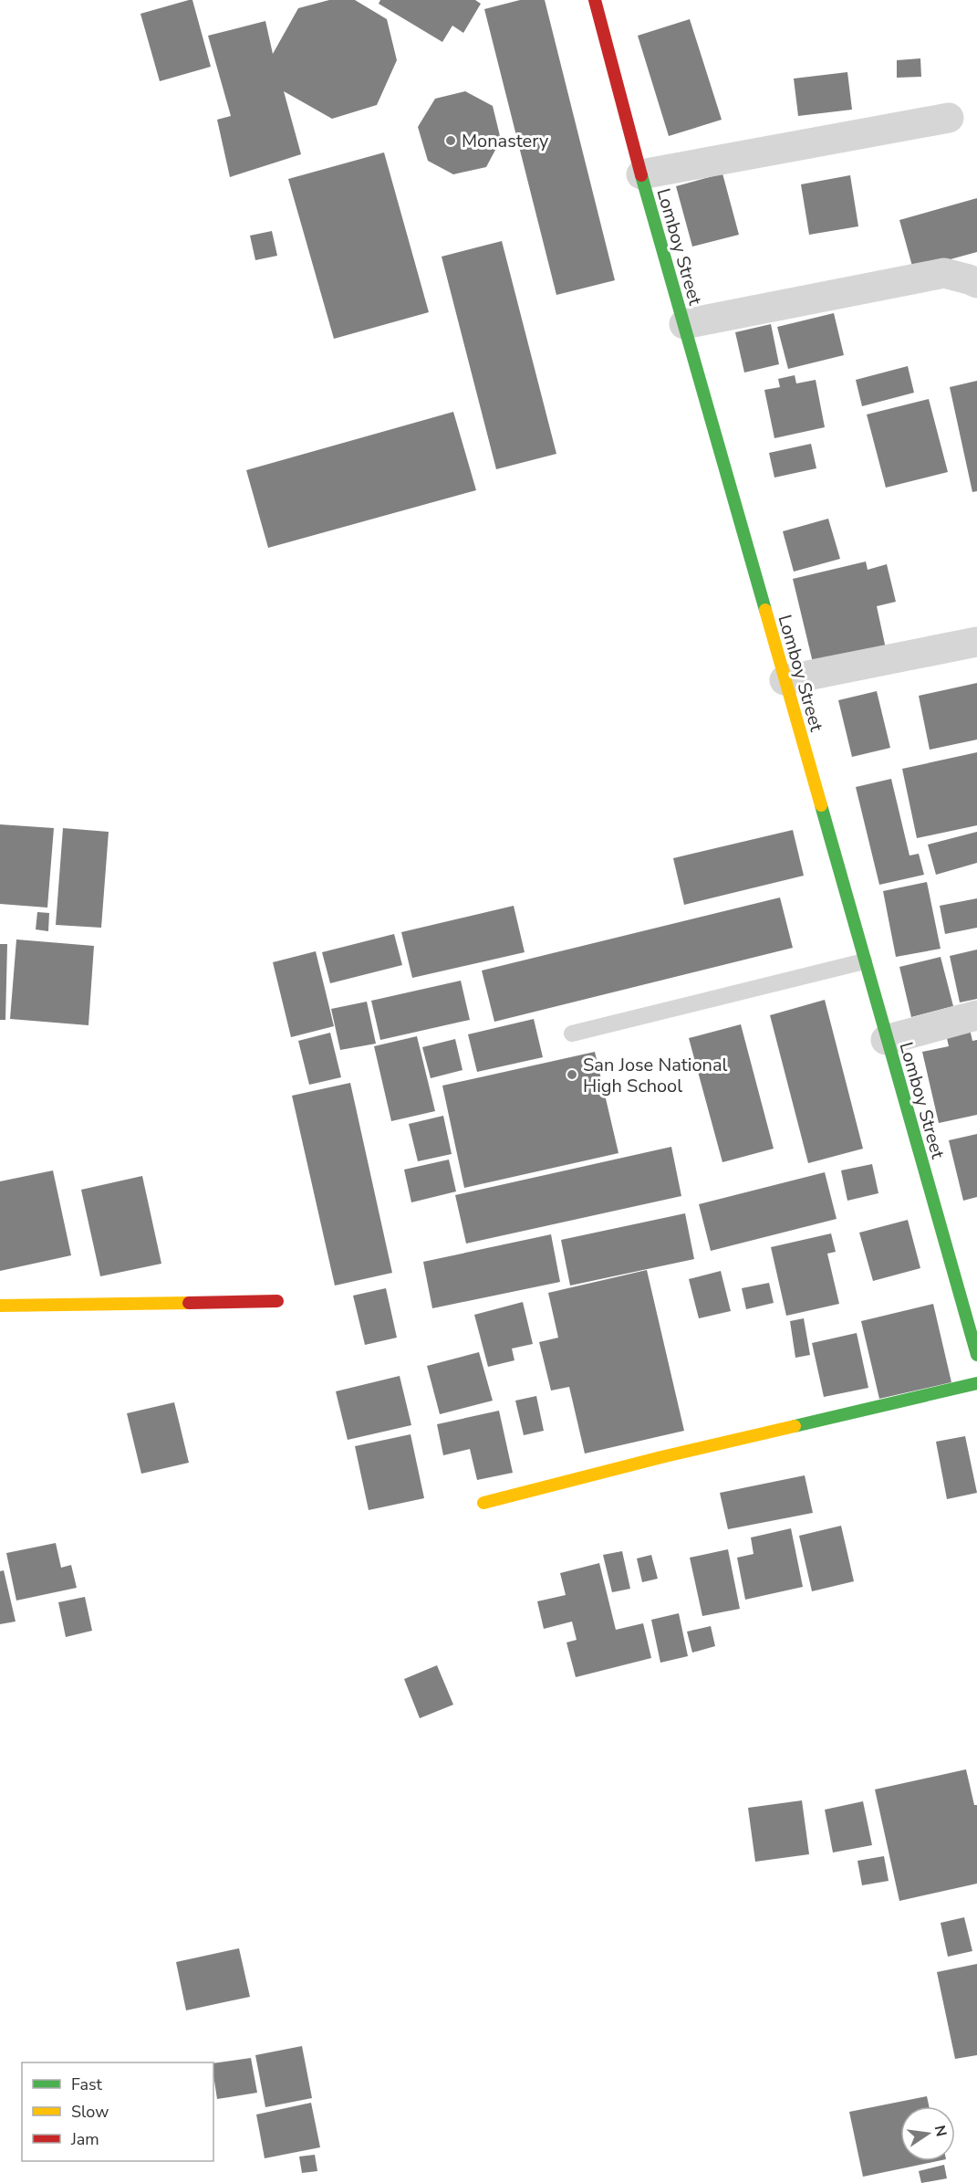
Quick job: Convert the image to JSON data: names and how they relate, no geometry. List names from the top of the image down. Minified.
{"streets":{"street":["Lomboy Street"]},"places":["Monastery","San Jose National High School"],"legend":["Fast","Slow","Jam"],"north":"right"}
